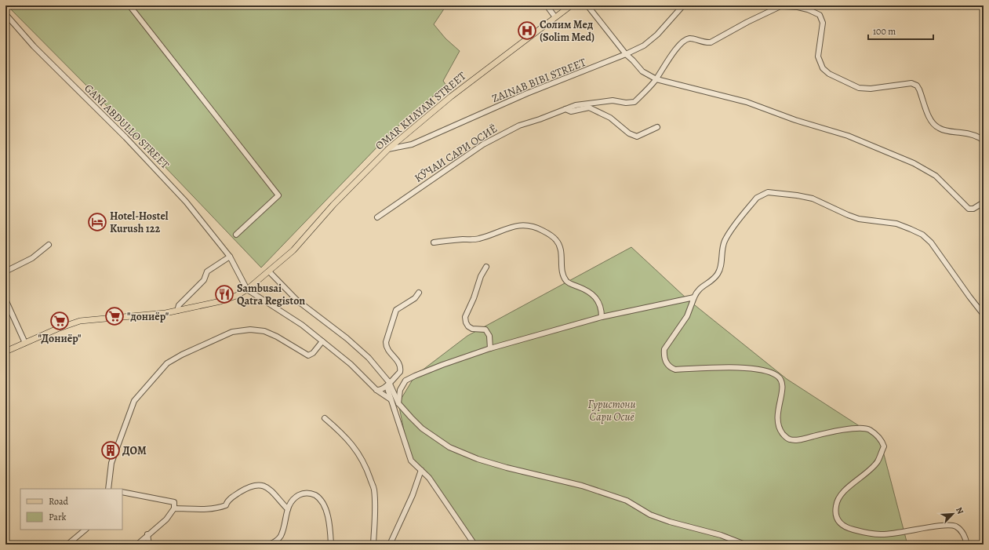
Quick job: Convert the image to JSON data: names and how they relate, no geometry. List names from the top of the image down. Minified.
{"streets":{"main road":["OMAR KHAYAM STREET"],"street":["ZAINAB BIBI STREET","GANI ABDULLO STREET","КӮЧАИ САРИ ОСИЁ"]},"crossings":[["ZAINAB BIBI STREET","OMAR KHAYAM STREET"],["OMAR KHAYAM STREET","GANI ABDULLO STREET"]],"parks":["Гуристони Сари Осиё"],"places":{"hospital":["Солим Мед (Solim Med)"],"hotel":["Hotel-Hostel Kurush 122"],"restaurant":["Sambusai Qatra Registon"],"supermarket":["\"дониёр\"","\"Дониёр\""],"building":["ДОМ"]},"legend":["Road","Park"],"scale_bar":"100 m","north":"top right"}
